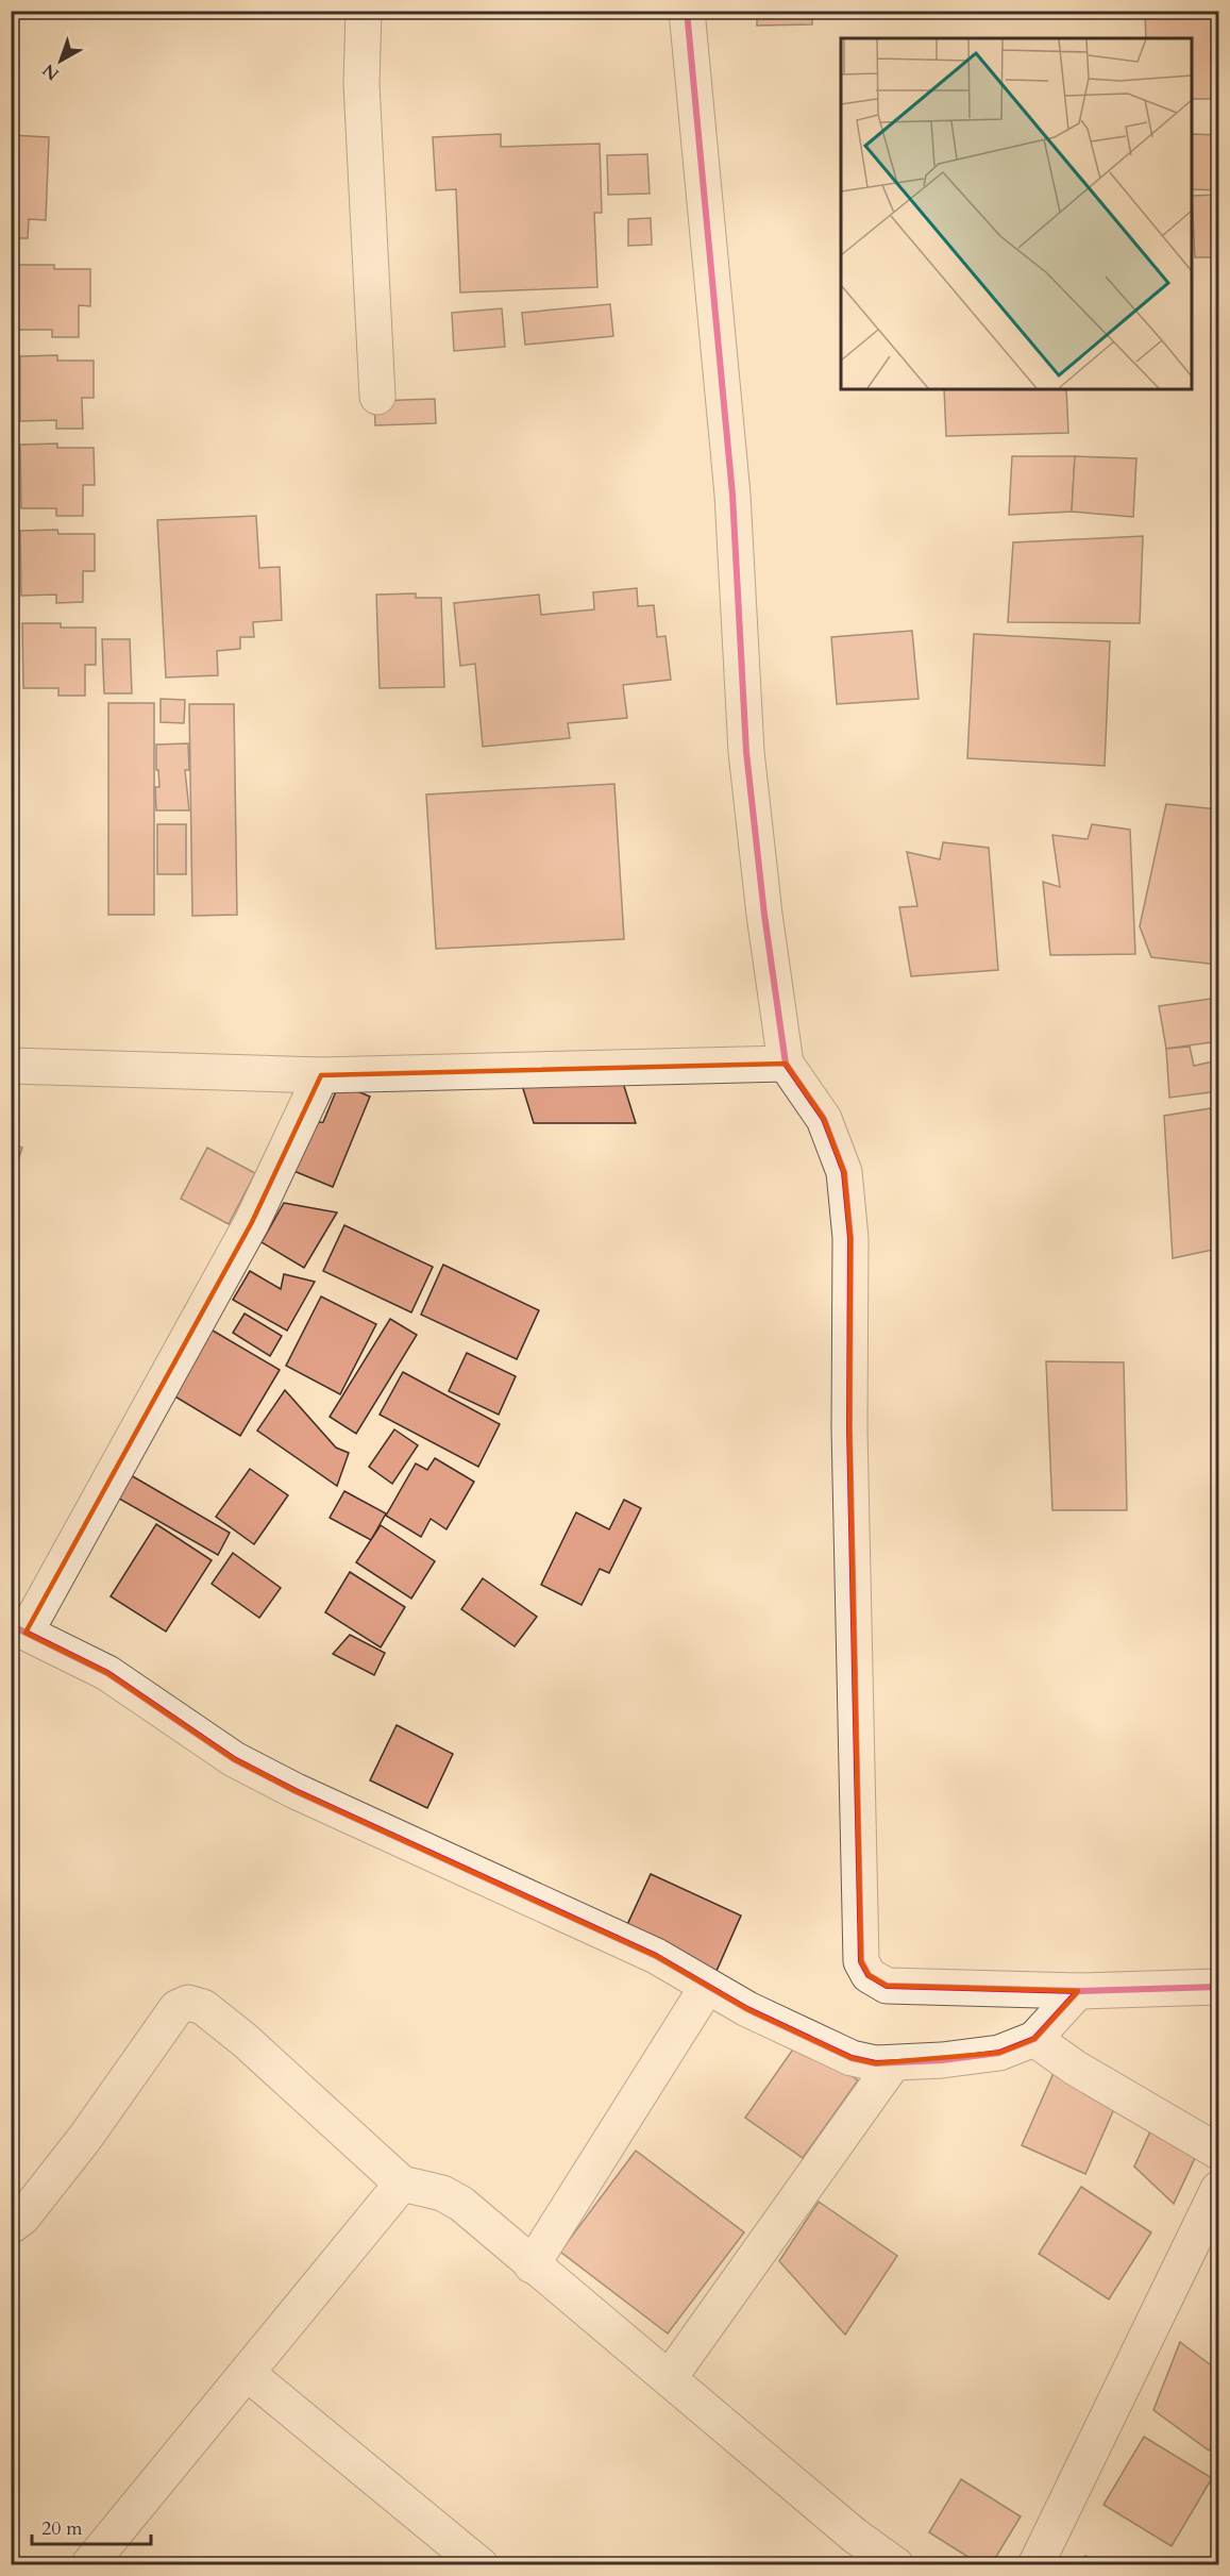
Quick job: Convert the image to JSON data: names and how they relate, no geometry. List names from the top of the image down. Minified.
{"scale_bar":"20 m","north":"bottom left"}
